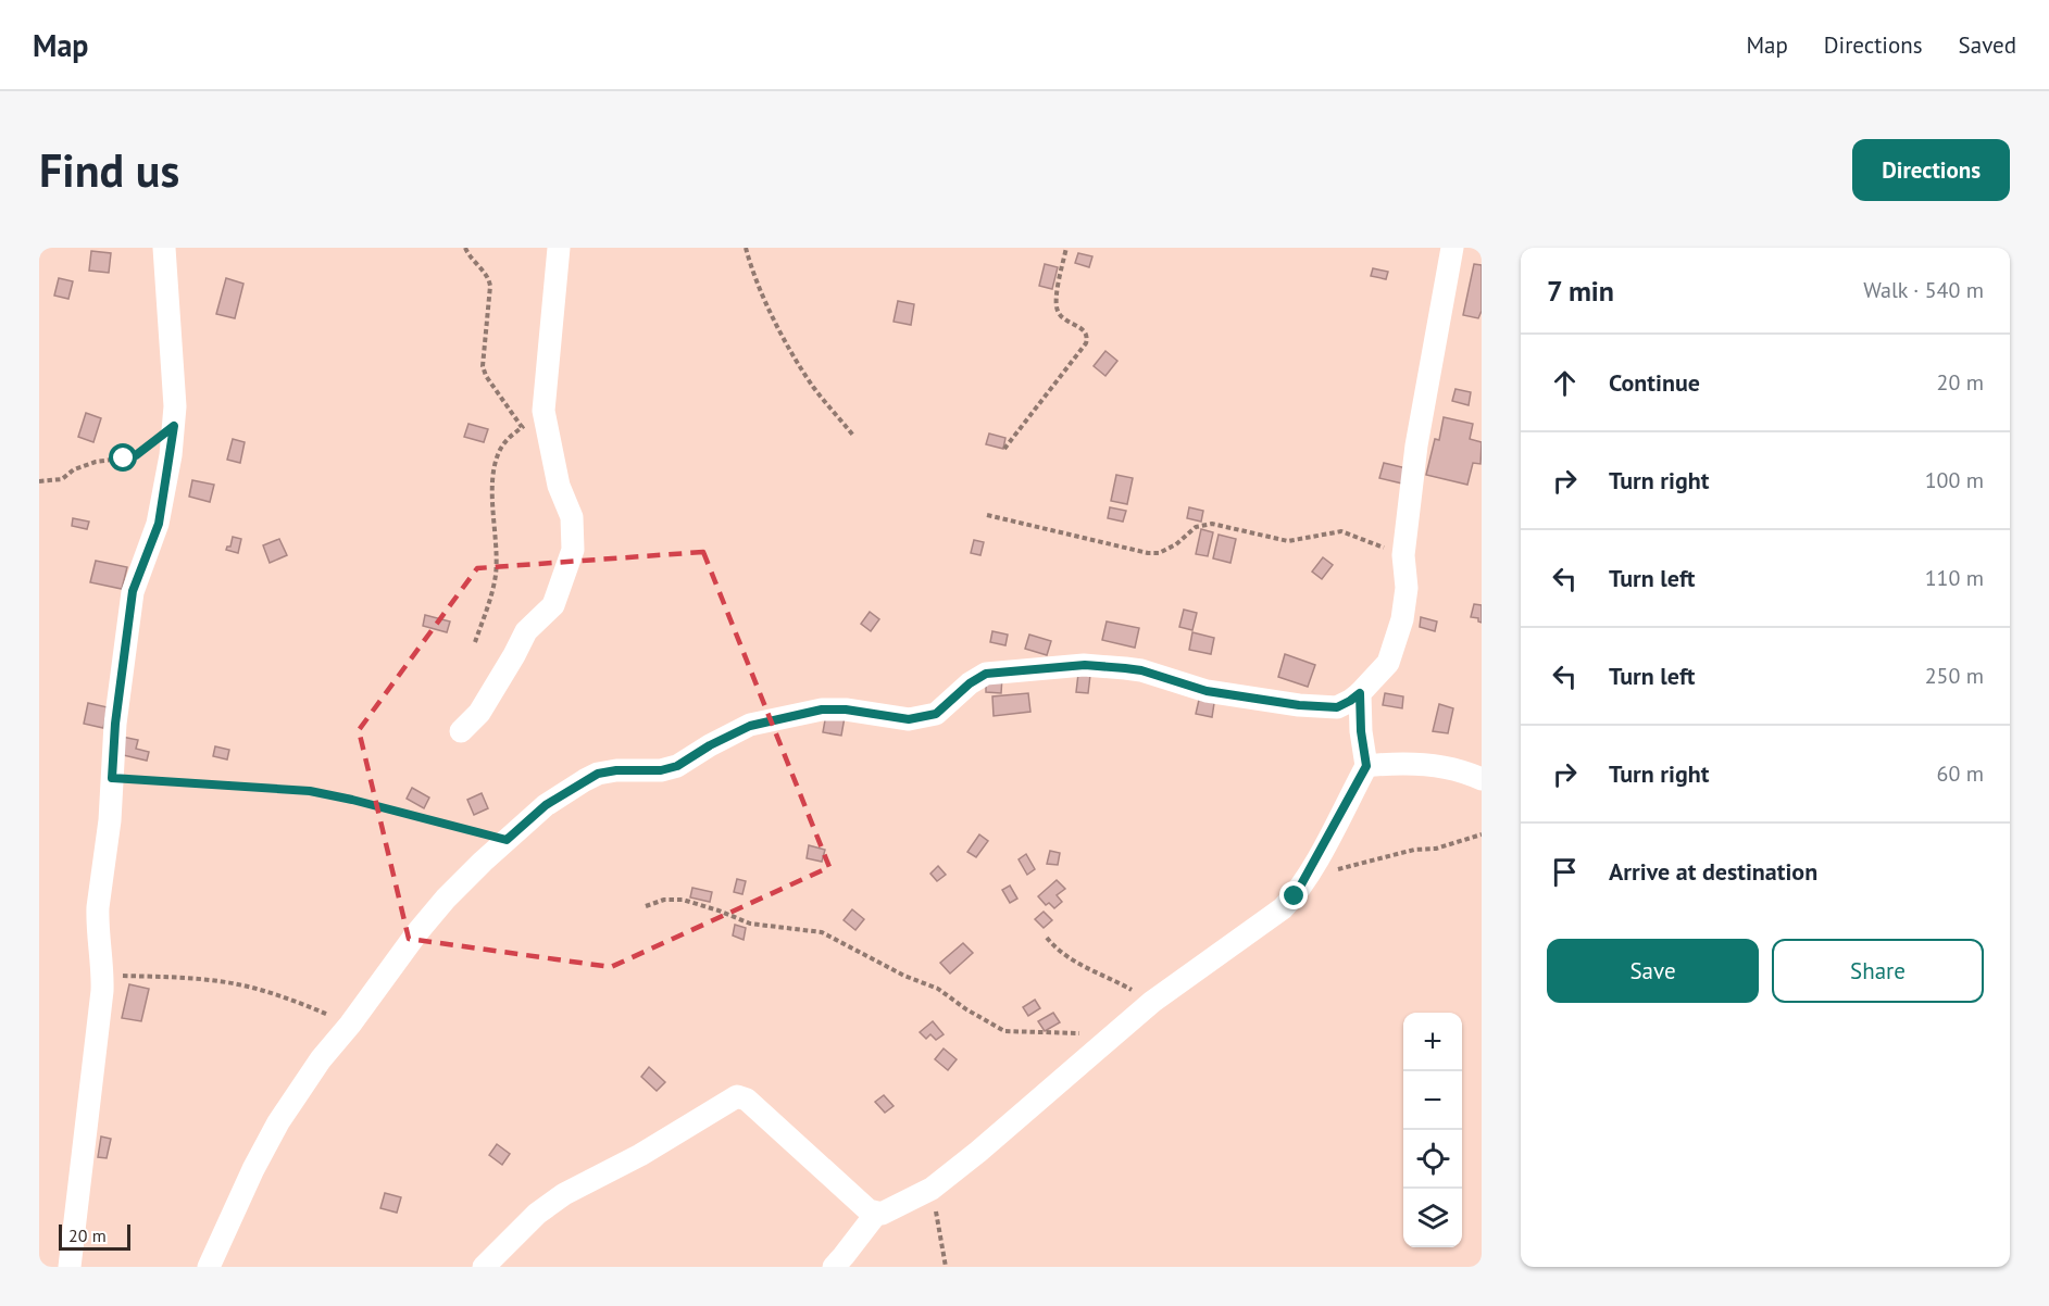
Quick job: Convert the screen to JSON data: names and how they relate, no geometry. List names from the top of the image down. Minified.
{"scale_bar":"20 m","page":{"header":"Map","nav":["Map","Directions","Saved"],"buttons":["Directions",["Save","Share"]],"title":"Find us","heading":["7 min","Walk · 540 m"],"list":[["Continue","20 m"],["Turn right","100 m"],["Turn left","110 m"],["Turn left","250 m"],["Turn right","60 m"],"Arrive at destination"],"map_buttons":["+","−"],"scale":"20 m"}}
